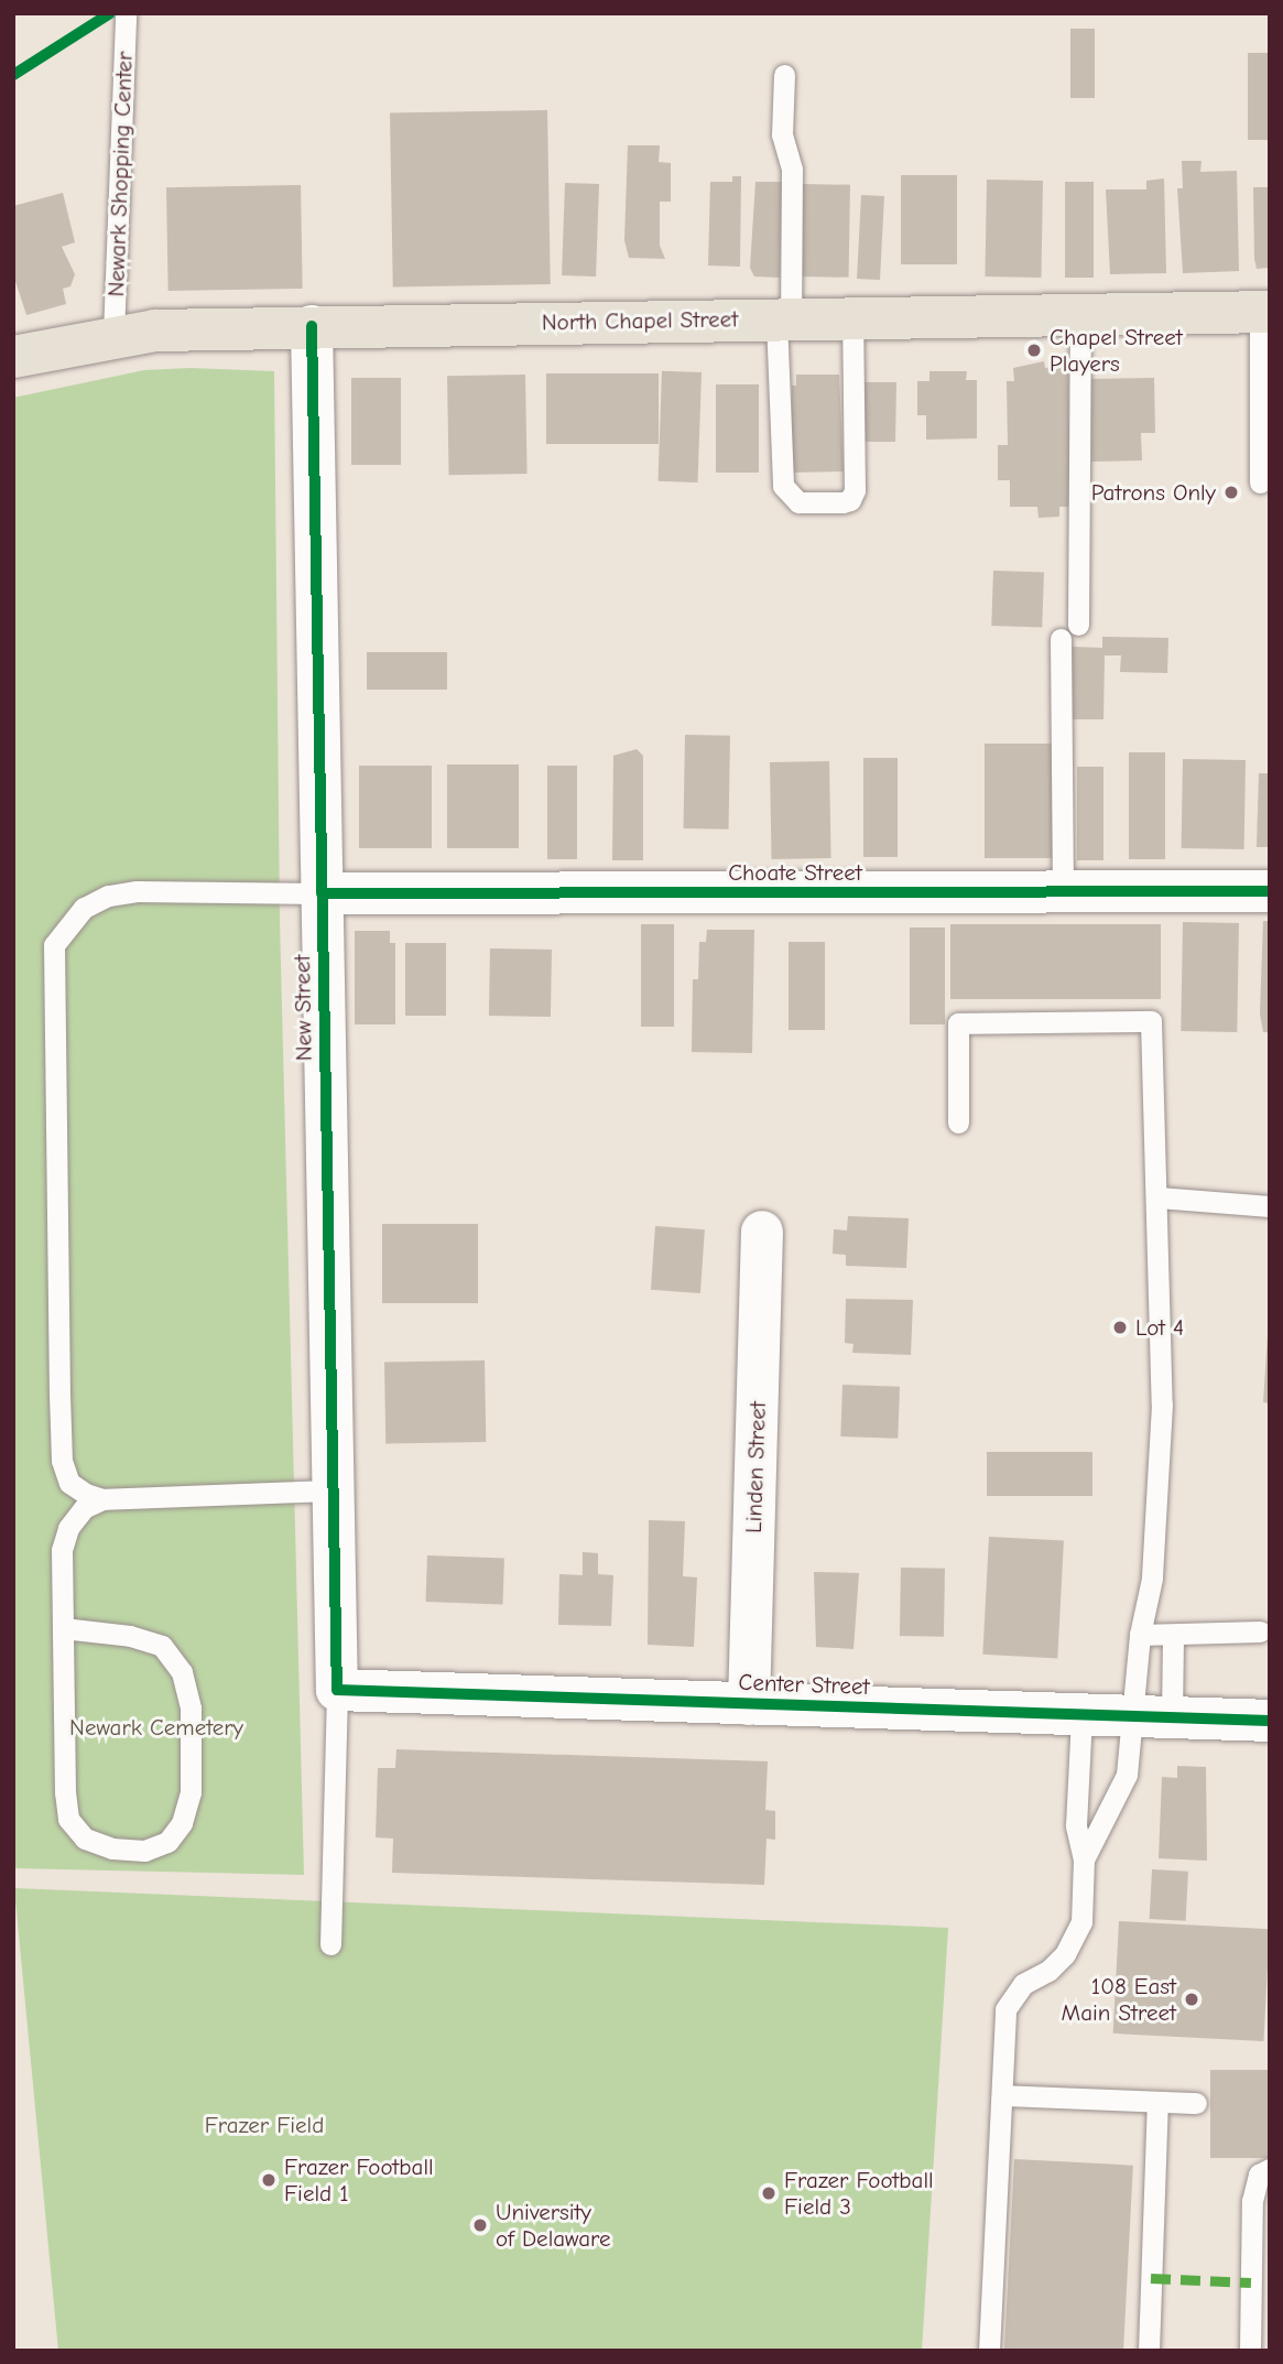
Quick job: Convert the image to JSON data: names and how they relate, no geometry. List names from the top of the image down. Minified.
{"streets":{"main road":["North Chapel Street"],"street":["Choate Street","New Street","Linden Street","Center Street"],"lane":["Newark Shopping Center"]},"crossings":[["Newark Shopping Center","North Chapel Street"],["North Chapel Street","New Street"],["Choate Street","New Street"],["New Street","Center Street"],["Linden Street","Center Street"]],"parks":["Newark Cemetery","Frazer Field"],"places":["Chapel Street Players","Patrons Only","Lot 4","108 East Main Street","Frazer Football Field 1","Frazer Football Field 3","University of Delaware"]}
